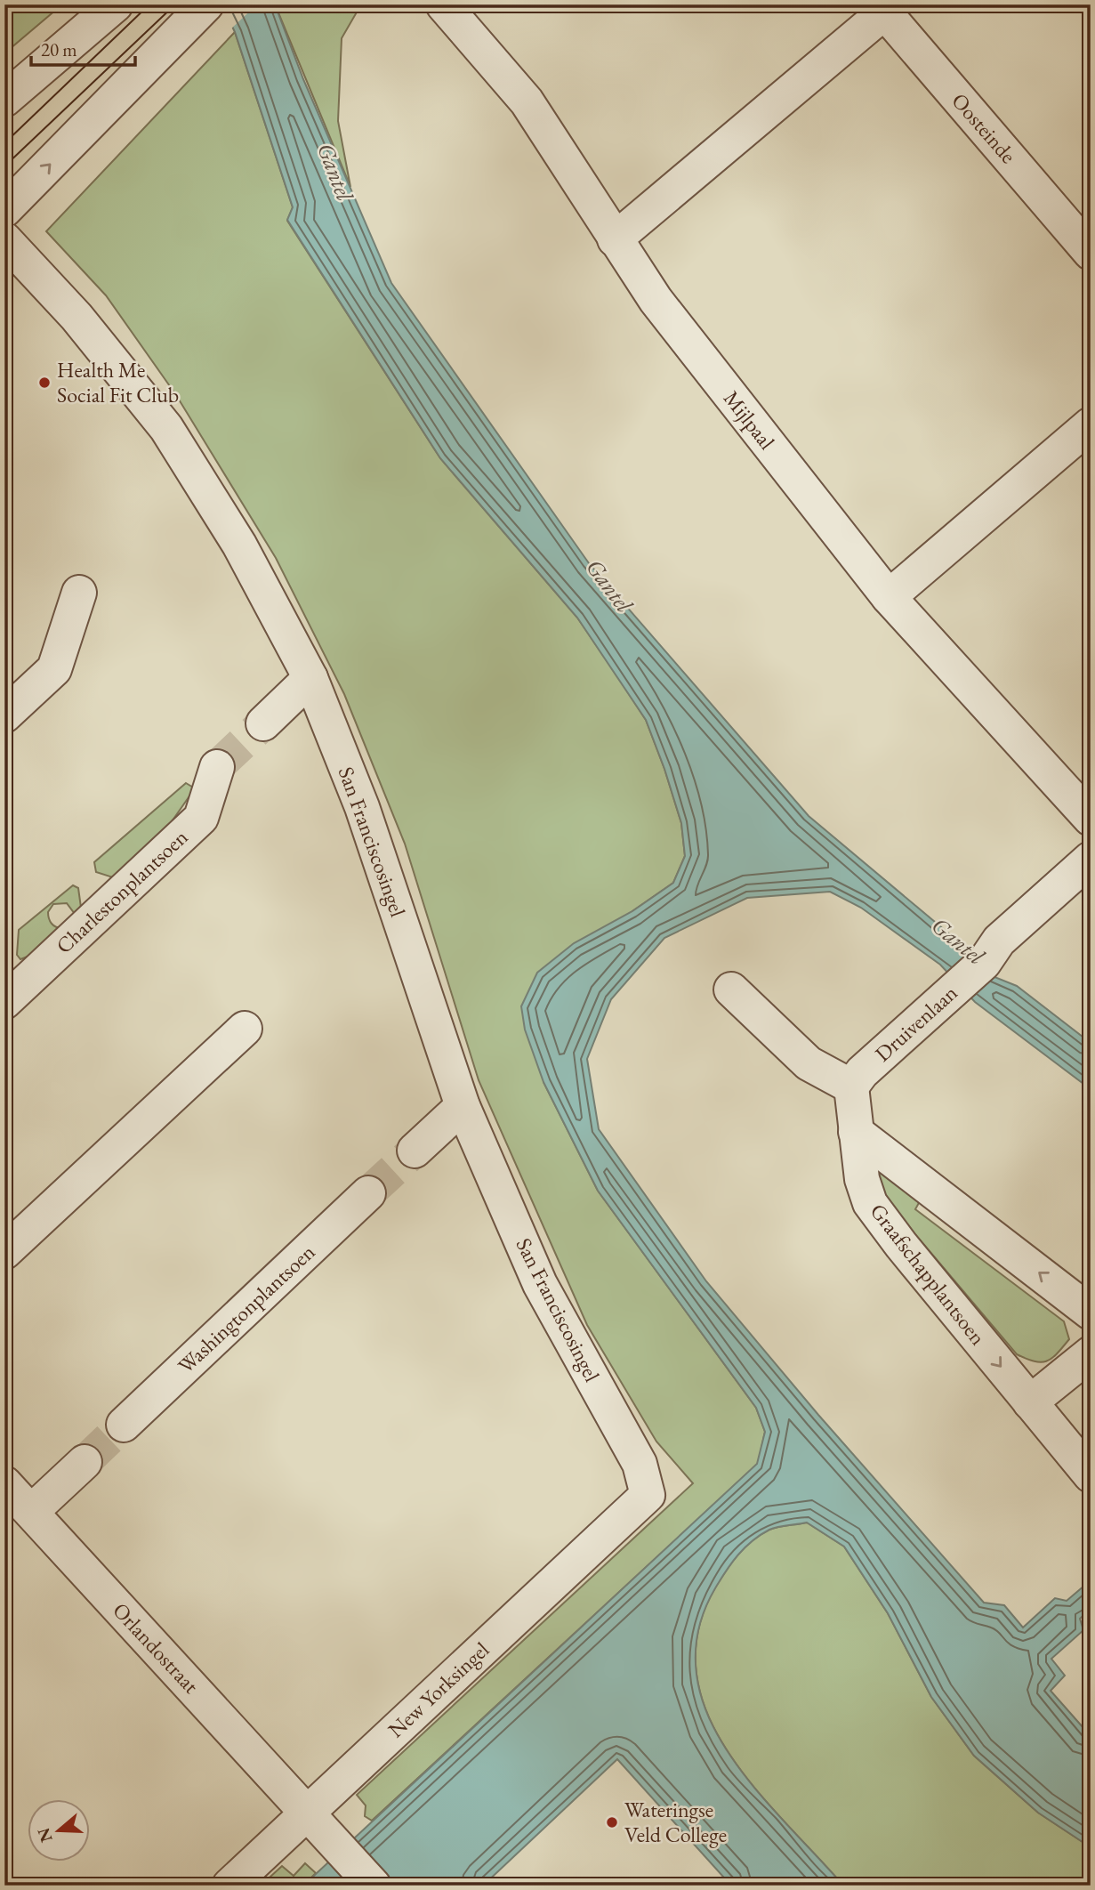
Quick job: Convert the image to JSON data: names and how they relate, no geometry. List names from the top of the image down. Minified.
{"streets":{"street":["Oosteinde","Mijlpaal","San Franciscosingel","Charlestonplantsoen","Druivenlaan","Graafschapplantsoen","Washingtonplantsoen","Orlandostraat","New Yorksingel"]},"crossings":[["San Franciscosingel","New Yorksingel"],["Druivenlaan","Graafschapplantsoen"],["Orlandostraat","New Yorksingel"]],"water":["Gantel"],"places":["Health Me Social Fit Club","Wateringse Veld College"],"scale_bar":"20 m","north":"left"}
